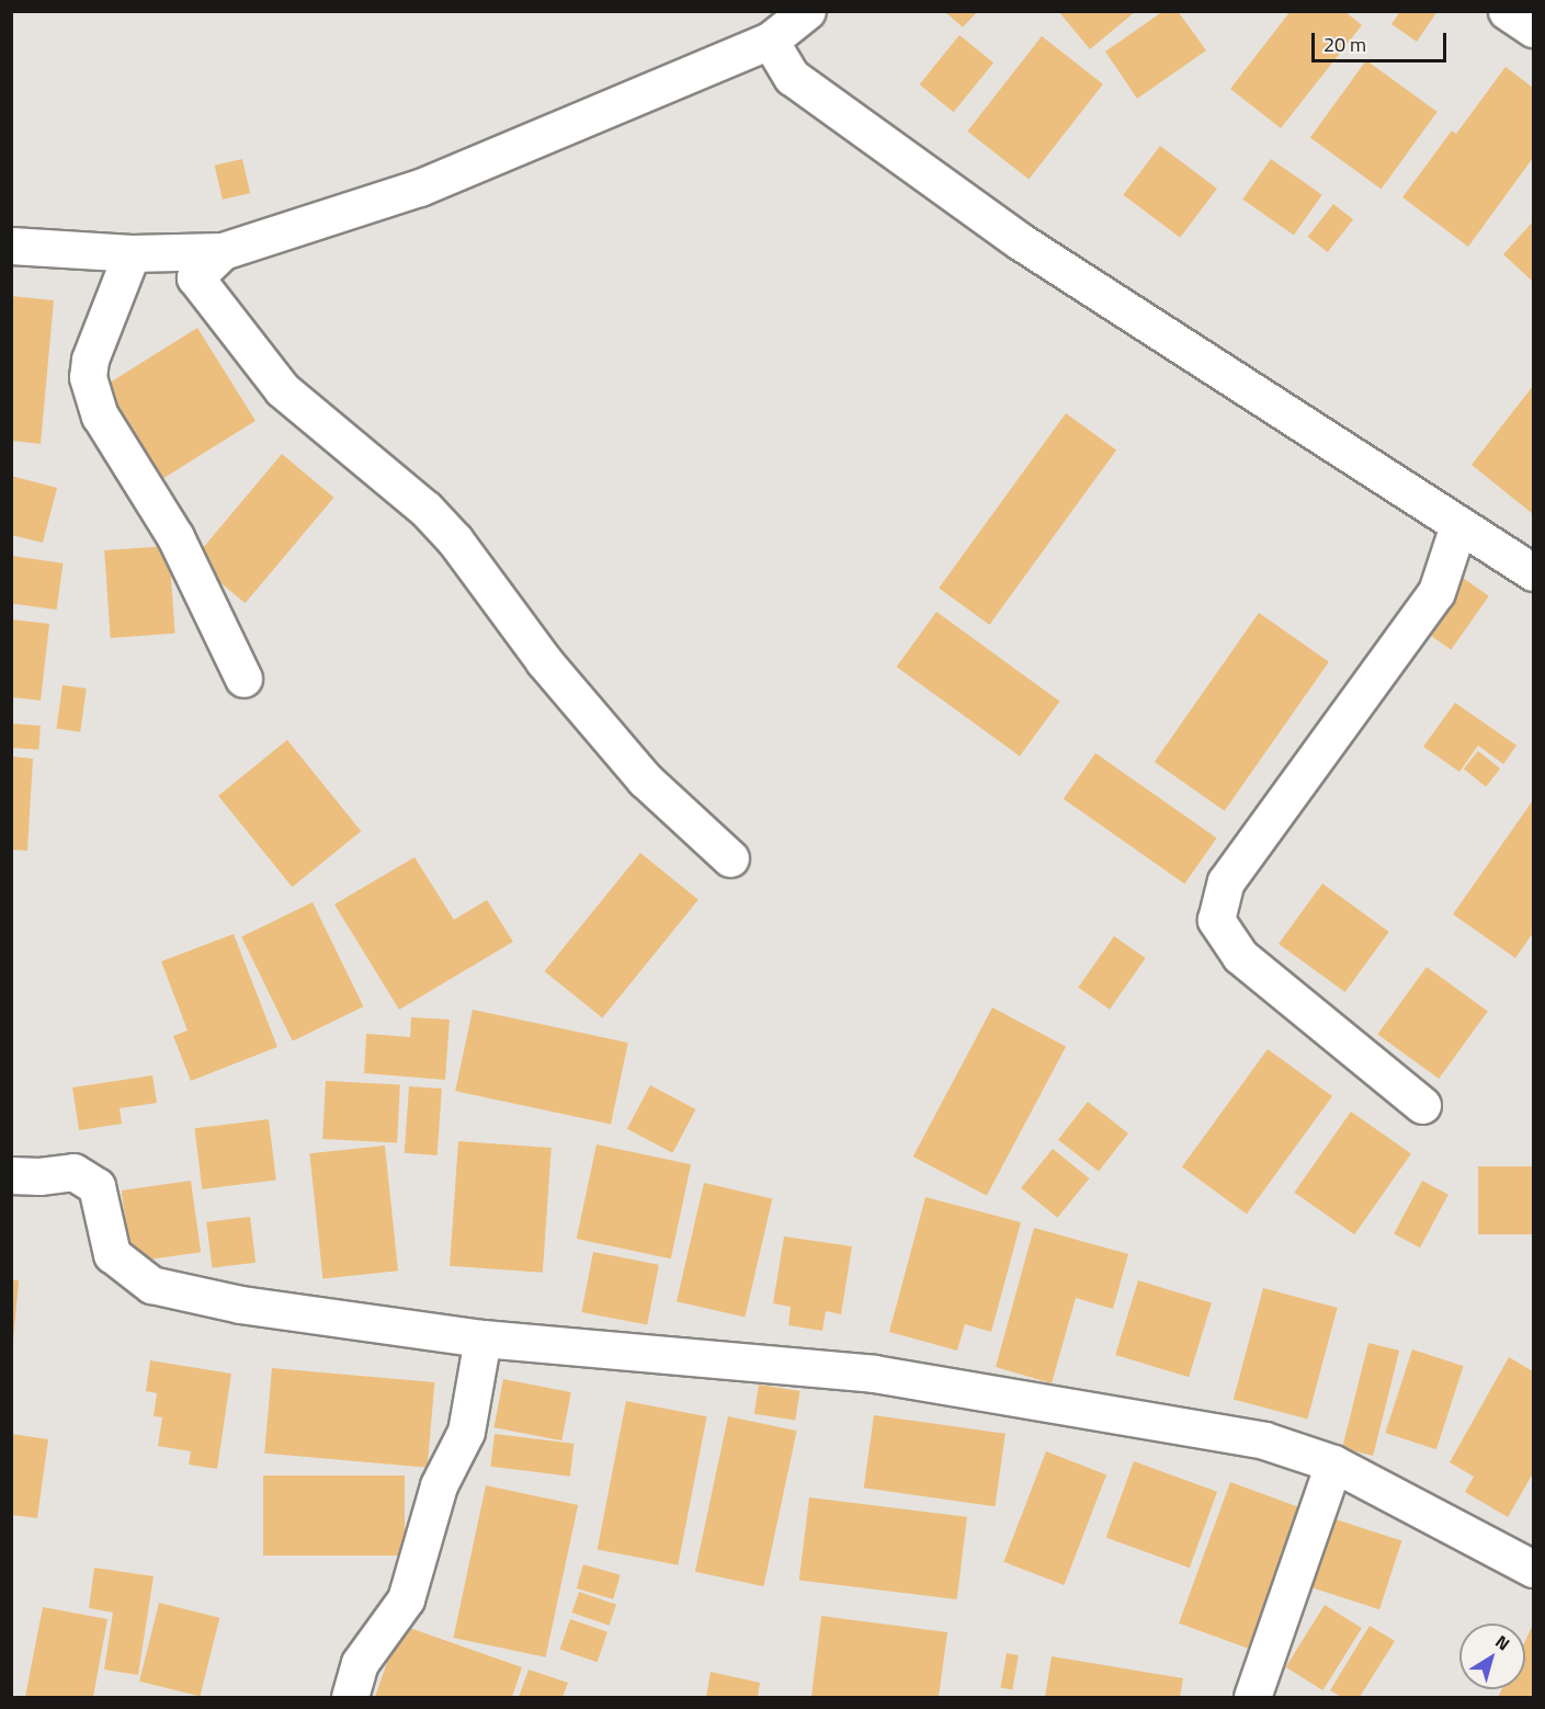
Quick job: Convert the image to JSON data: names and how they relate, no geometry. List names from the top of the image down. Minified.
{"scale_bar":"20 m","north":"top right"}
